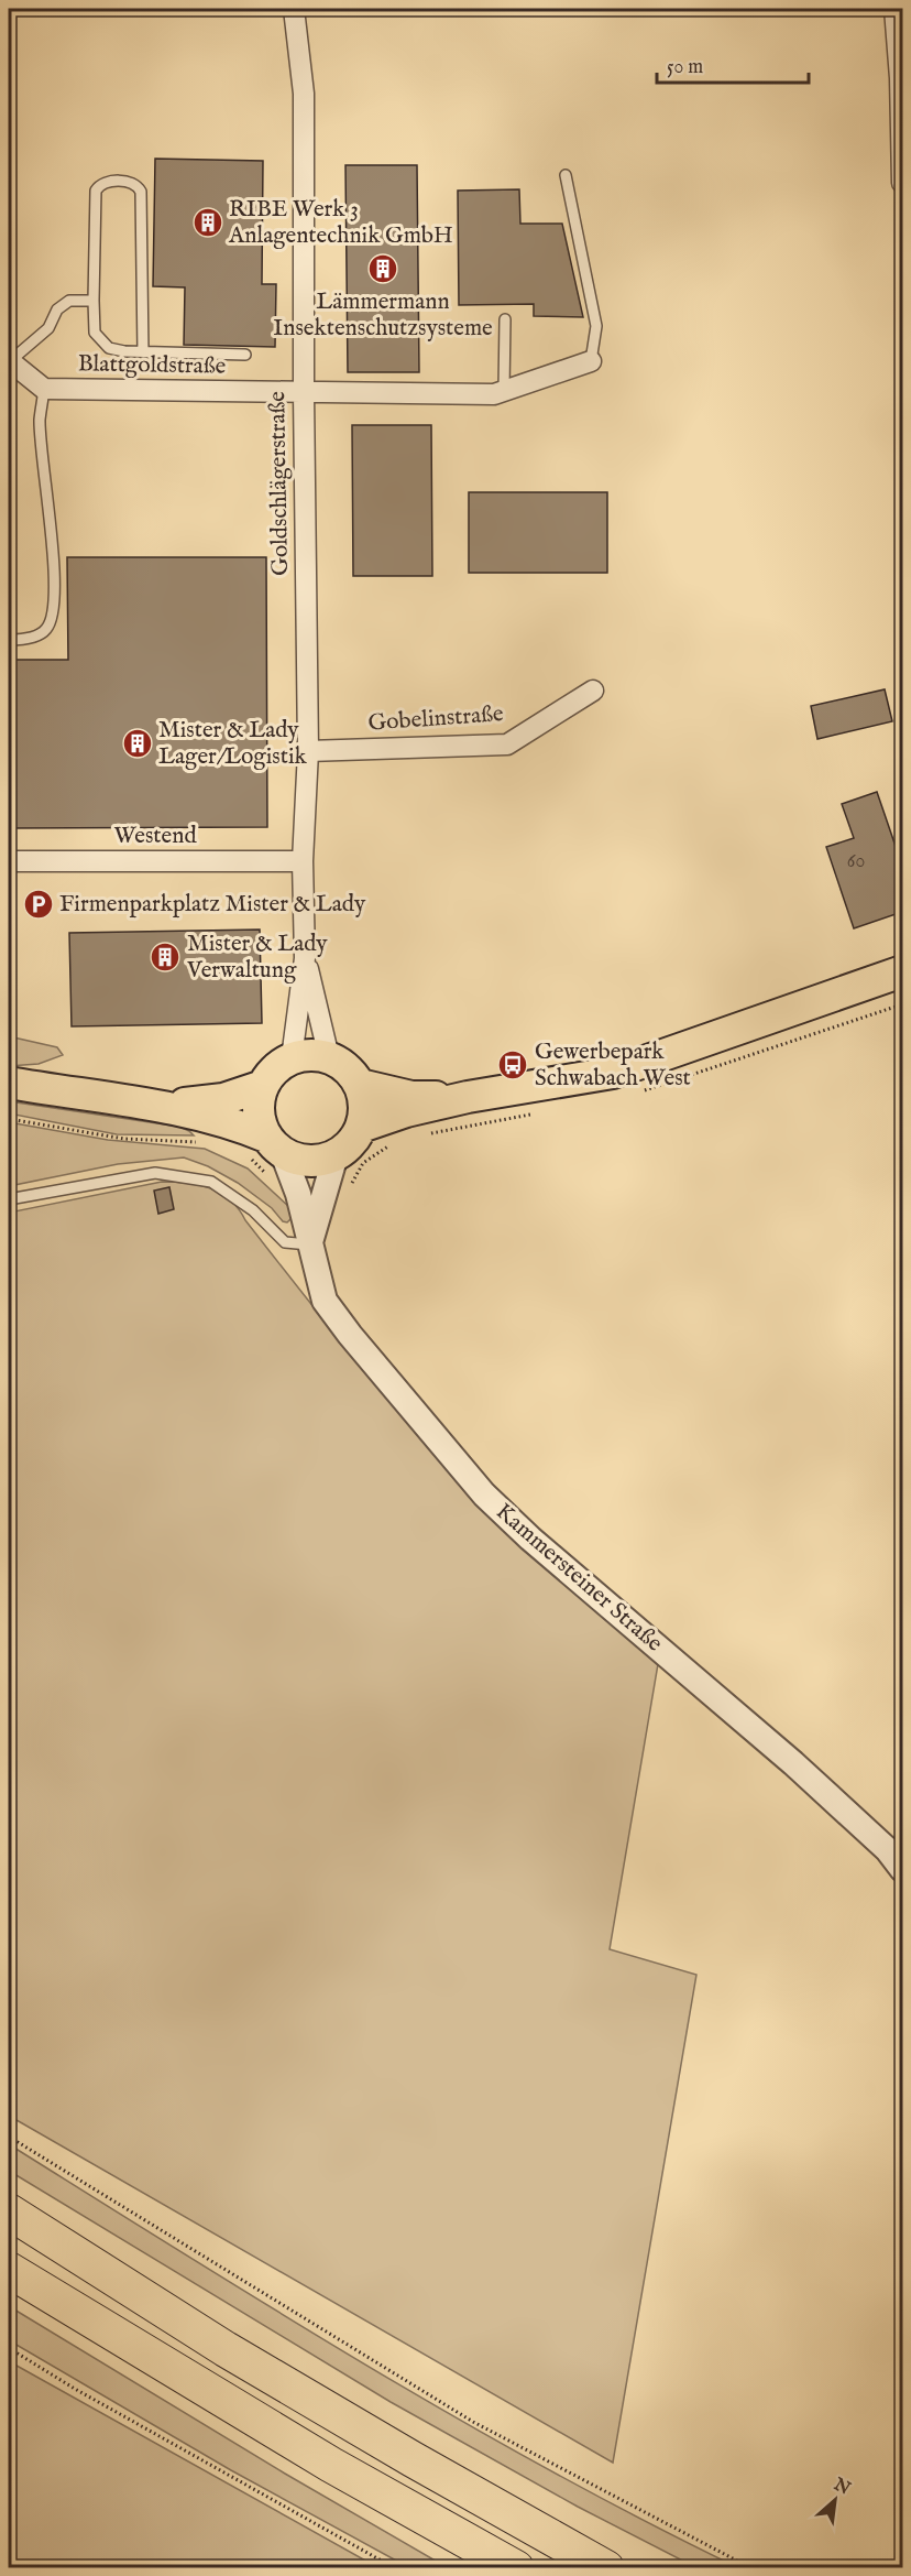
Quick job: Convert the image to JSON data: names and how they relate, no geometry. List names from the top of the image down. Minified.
{"streets":{"street":["Blattgoldstraße","Goldschlägerstraße","Gobelinstraße","Westend","Kammersteiner Straße"]},"crossings":[["Blattgoldstraße","Goldschlägerstraße"],["Goldschlägerstraße","Gobelinstraße"],["Goldschlägerstraße","Westend"],["Goldschlägerstraße","Kammersteiner Straße"]],"places":{"building":["RIBE Werk 3 Anlagentechnik GmbH","Lämmermann Insektenschutzsysteme","Mister & Lady Lager/Logistik","Mister & Lady Verwaltung"],"parking":["Firmenparkplatz Mister & Lady"],"bus stop":["Gewerbepark Schwabach West"]},"house_numbers":["60"],"scale_bar":"50 m","north":"top right"}
